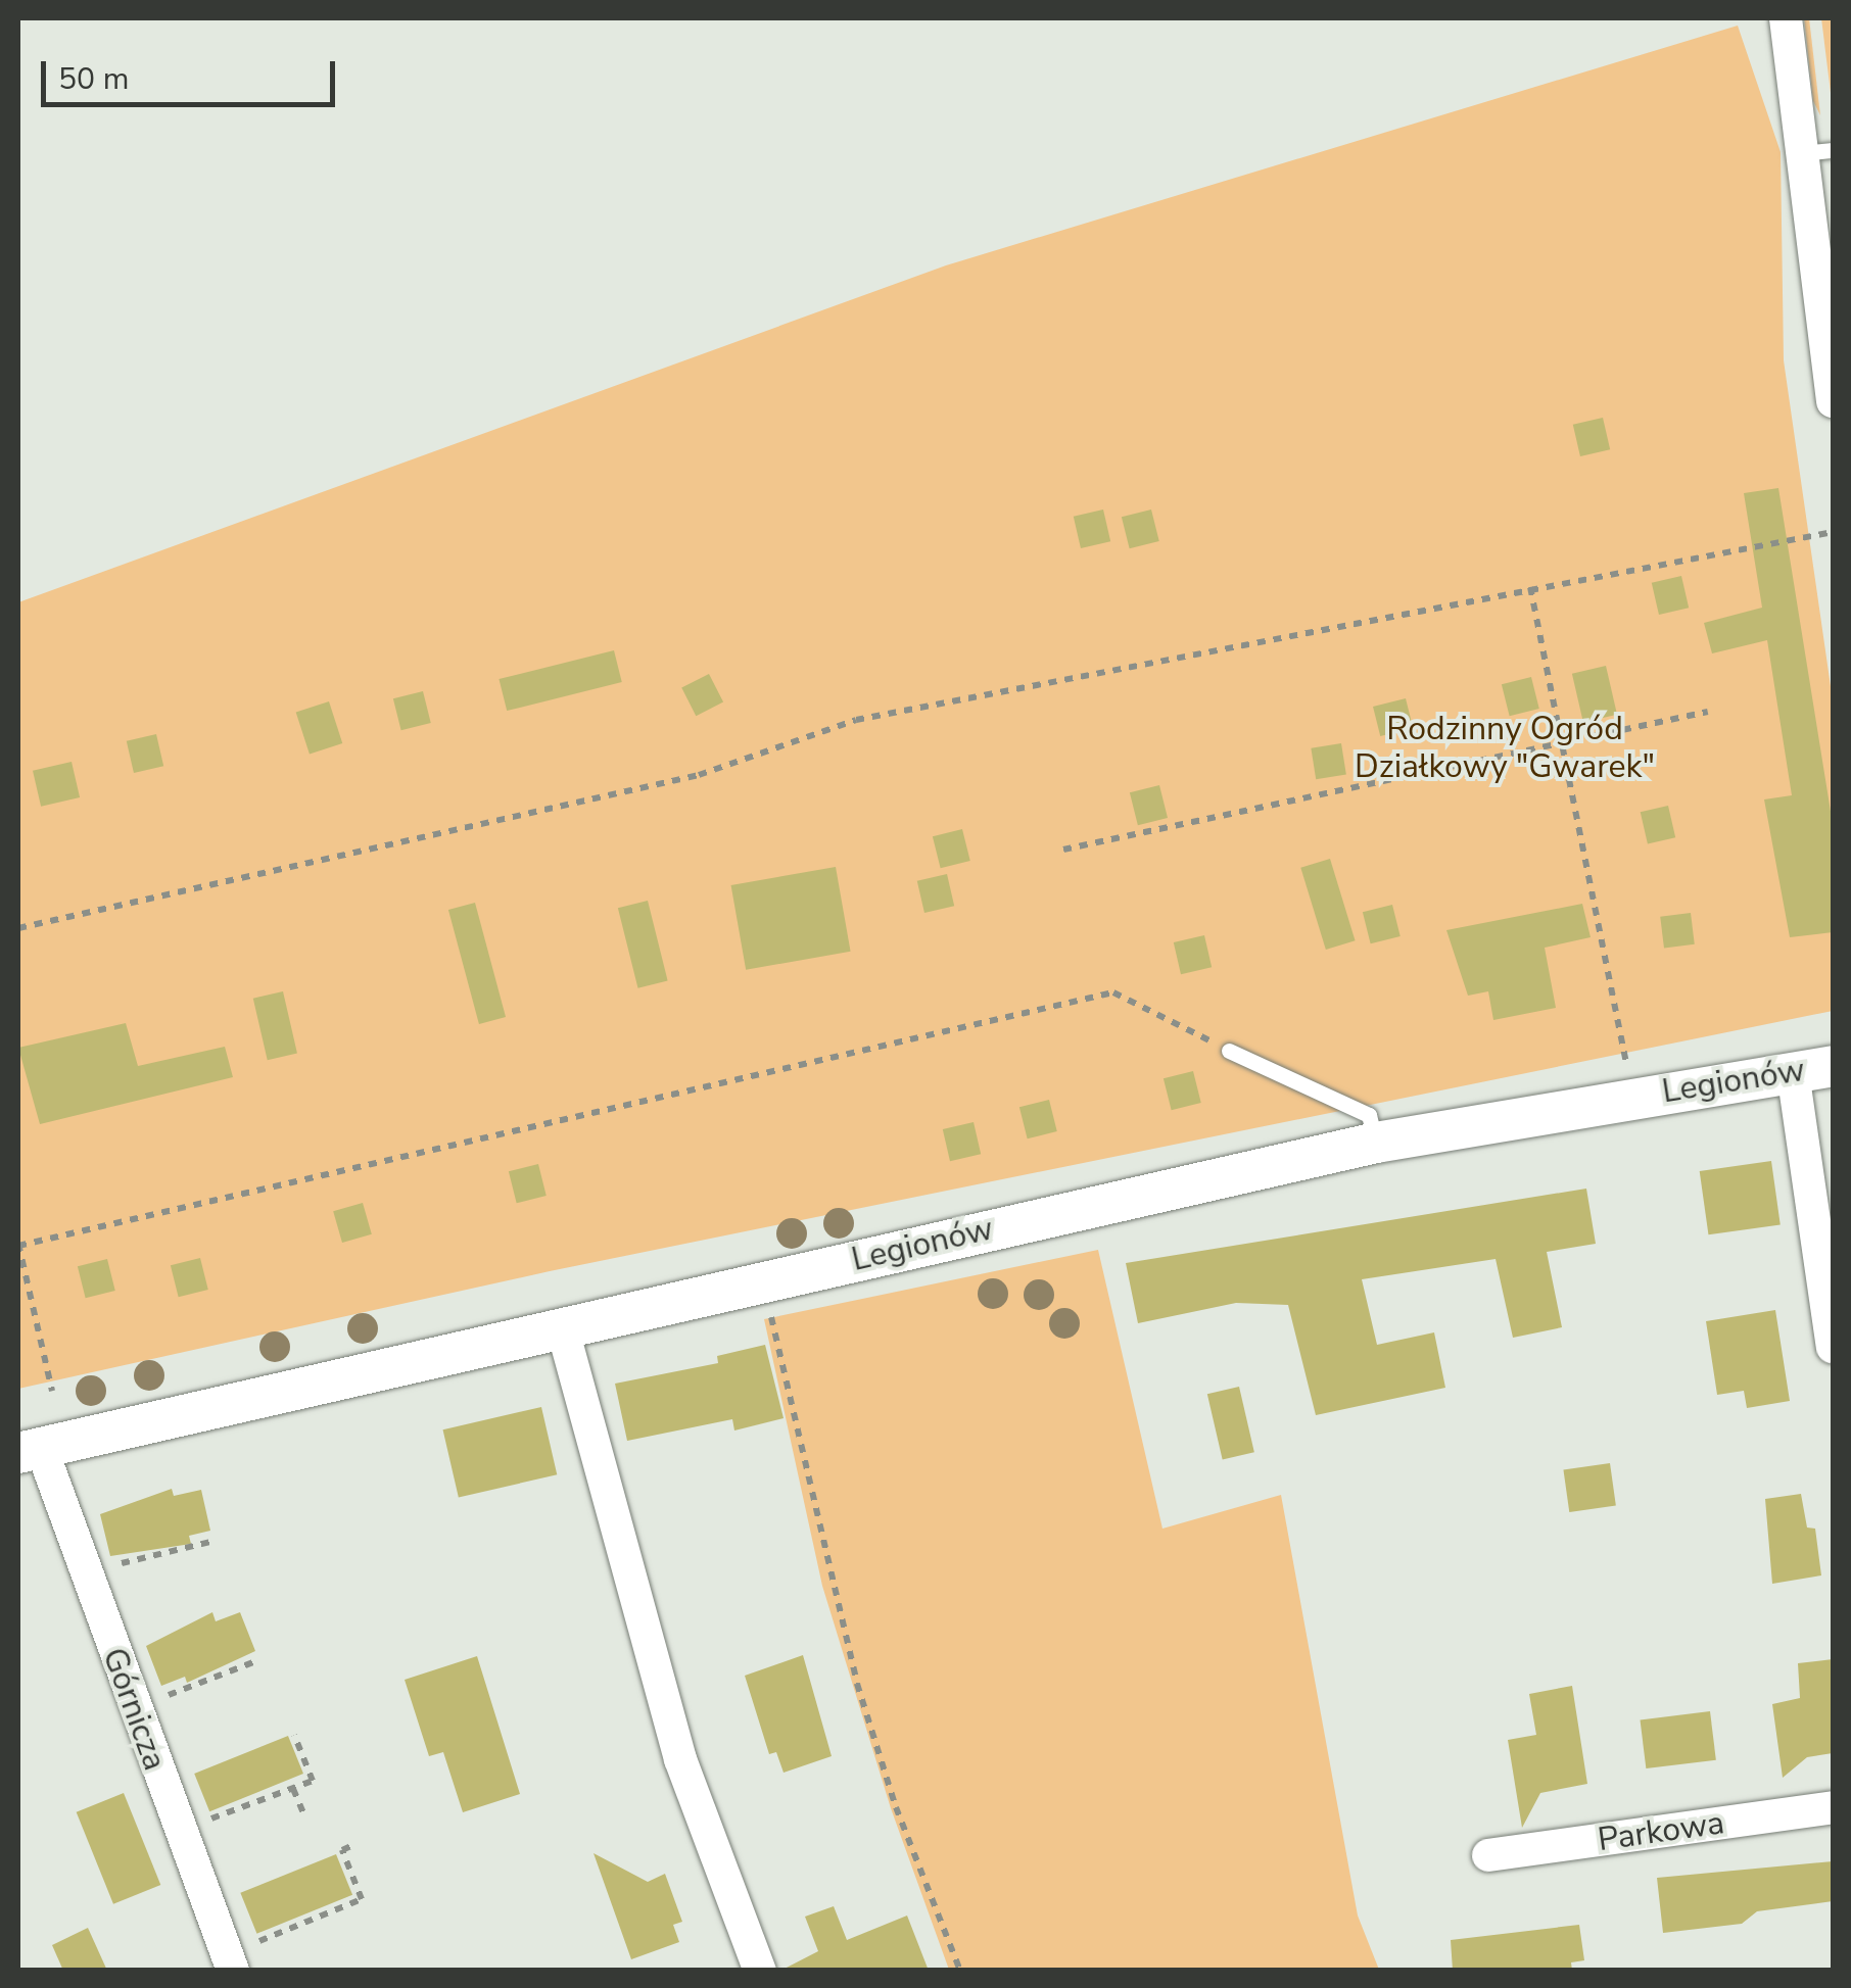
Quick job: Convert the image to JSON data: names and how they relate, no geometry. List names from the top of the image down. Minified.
{"streets":{"street":["Legionów","Górnicza","Parkowa"]},"crossings":[["Legionów","Górnicza"]],"parks":["Rodzinny Ogród Działkowy \"Gwarek\""],"scale_bar":"50 m"}
